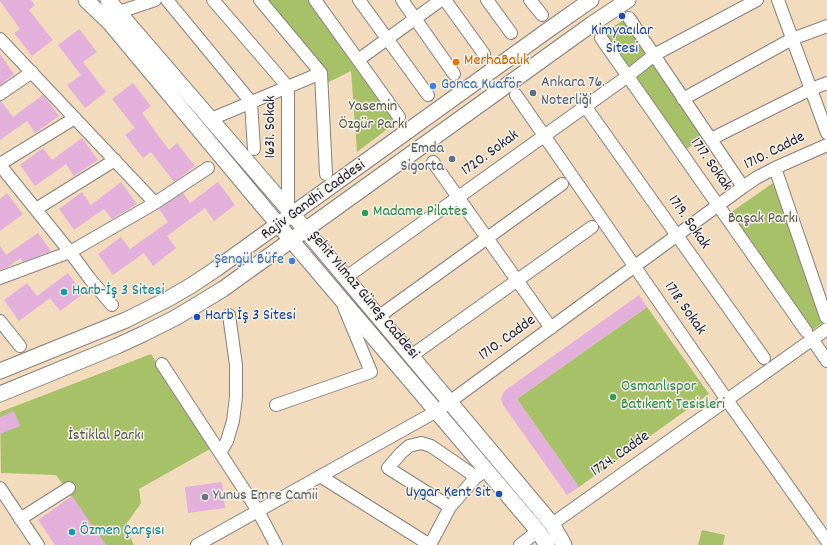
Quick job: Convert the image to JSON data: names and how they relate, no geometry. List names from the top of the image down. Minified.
{"streets":{"main road":["Rajiv Gandhi Caddesi","Şehit Yılmaz Güneş Caddesi"],"street":["1631. Sokak","1710. Cadde","1720. Sokak","1717. Sokak","1719. Sokak","1718. Sokak","1724. Cadde"]},"crossings":[["1631. Sokak","Rajiv Gandhi Caddesi"],["1631. Sokak","Şehit Yılmaz Güneş Caddesi"],["1710. Cadde","1717. Sokak"],["1710. Cadde","1719. Sokak"],["1710. Cadde","Şehit Yılmaz Güneş Caddesi"],["1710. Cadde","1718. Sokak"],["1720. Sokak","1717. Sokak"],["1720. Sokak","1719. Sokak"],["1720. Sokak","Şehit Yılmaz Güneş Caddesi"],["1720. Sokak","1718. Sokak"],["1717. Sokak","1724. Cadde"],["Rajiv Gandhi Caddesi","Şehit Yılmaz Güneş Caddesi"],["Şehit Yılmaz Güneş Caddesi","1724. Cadde"],["1718. Sokak","1724. Cadde"]],"parks":["Yasemin Özgür Parkı","Başak Parkı","İstiklal Parkı"],"places":["Kimyacılar Sitesi","MerhaBalık","Gonca Kuaför","Ankara 76. Noterliği","Emda Sigorta","Madame Pilates","Şengül Büfe","Harb-İş 3 Sitesi","Harb İş 3 Sitesi","Osmanlıspor Batıkent Tesisleri","Uygar Kent Sit","Yunus Emre Camii","Özmen Çarşısı"]}
